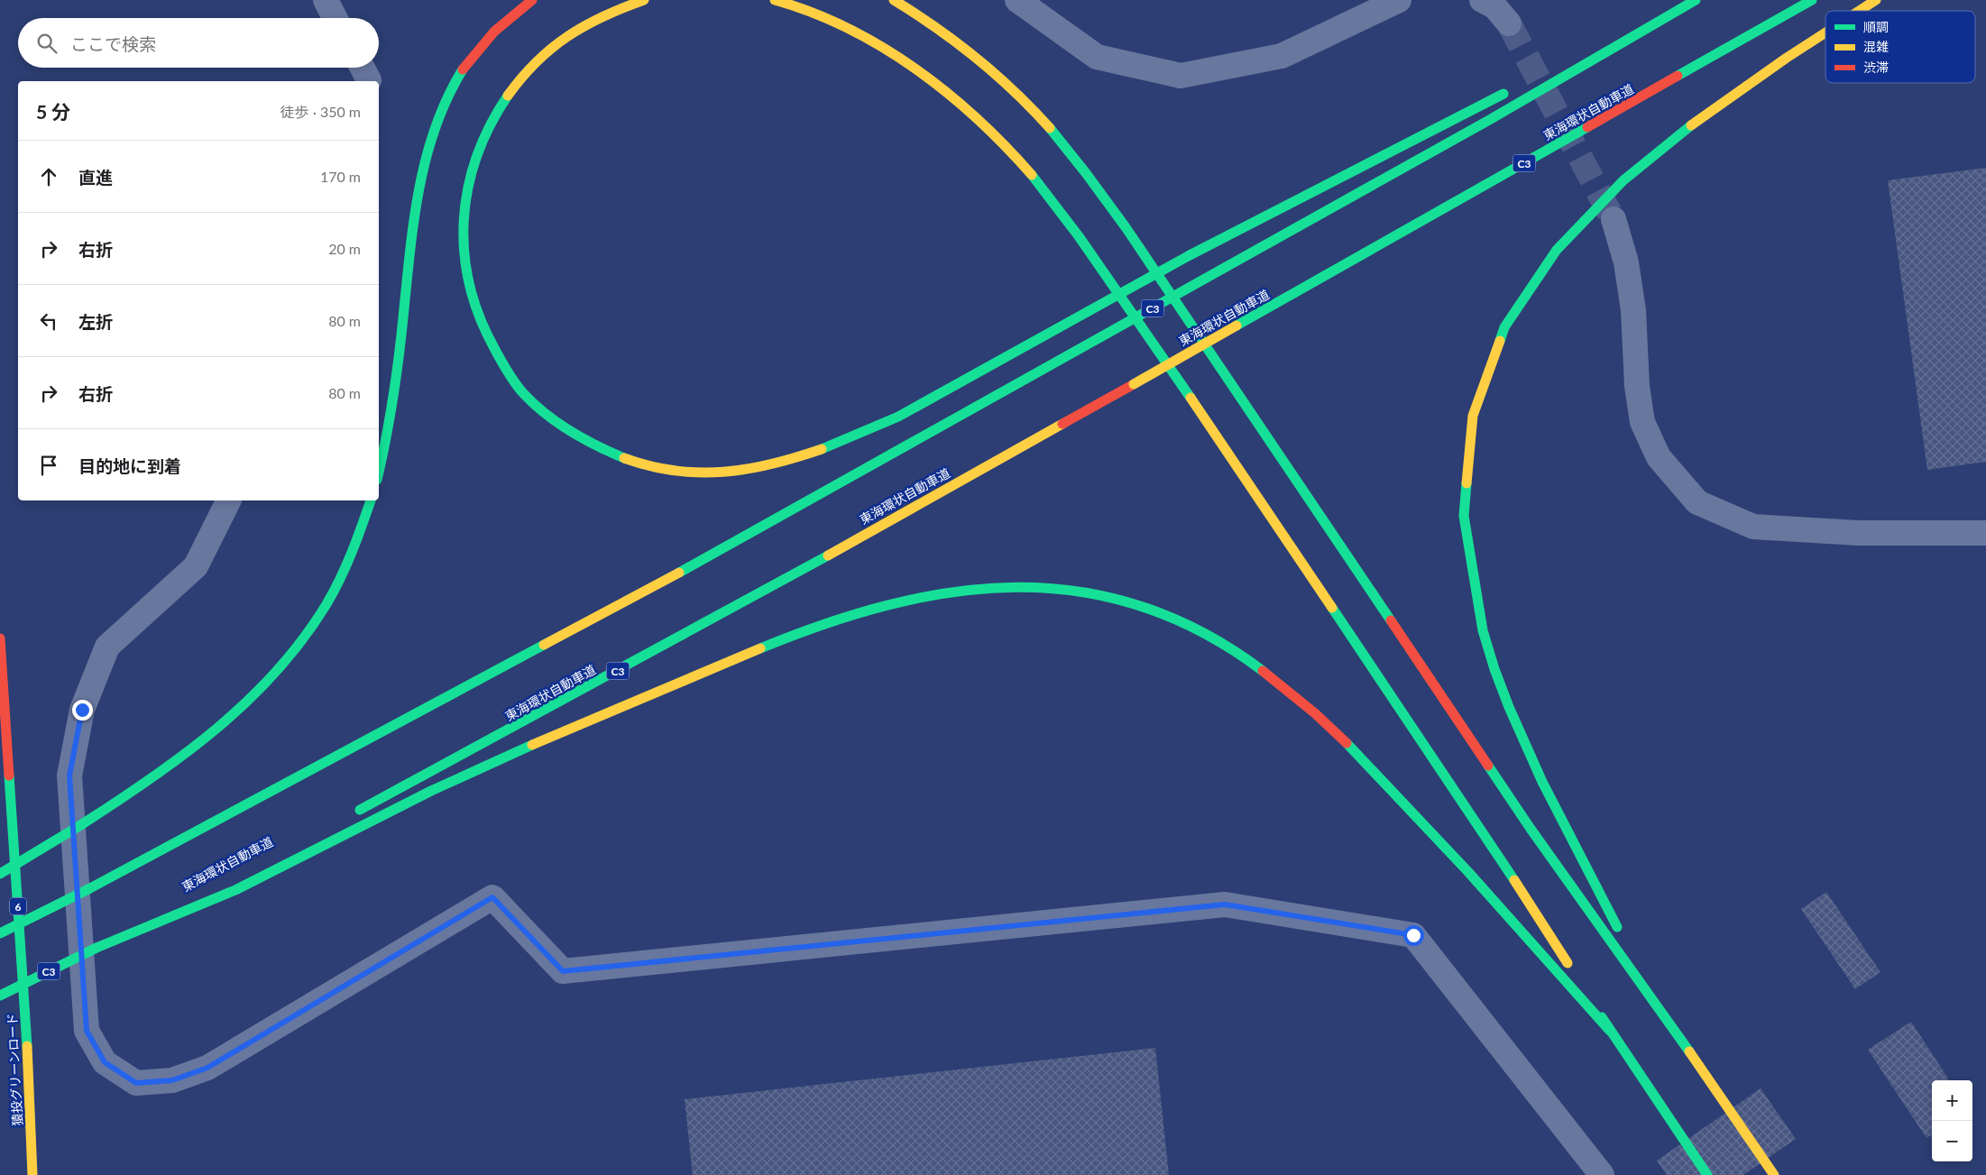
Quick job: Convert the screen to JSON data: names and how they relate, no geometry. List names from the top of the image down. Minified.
{"streets":{"main road":["東海環状自動車道","C3","6","猿投グリーンロード"]},"legend":["順調","混雑","渋滞"],"page":{"search":"ここで検索","heading":["5 分","徒歩 · 350 m"],"list":[["直進","170 m"],["右折","20 m"],["左折","80 m"],["右折","80 m"],"目的地に到着"],"map_buttons":["+","−"]}}
